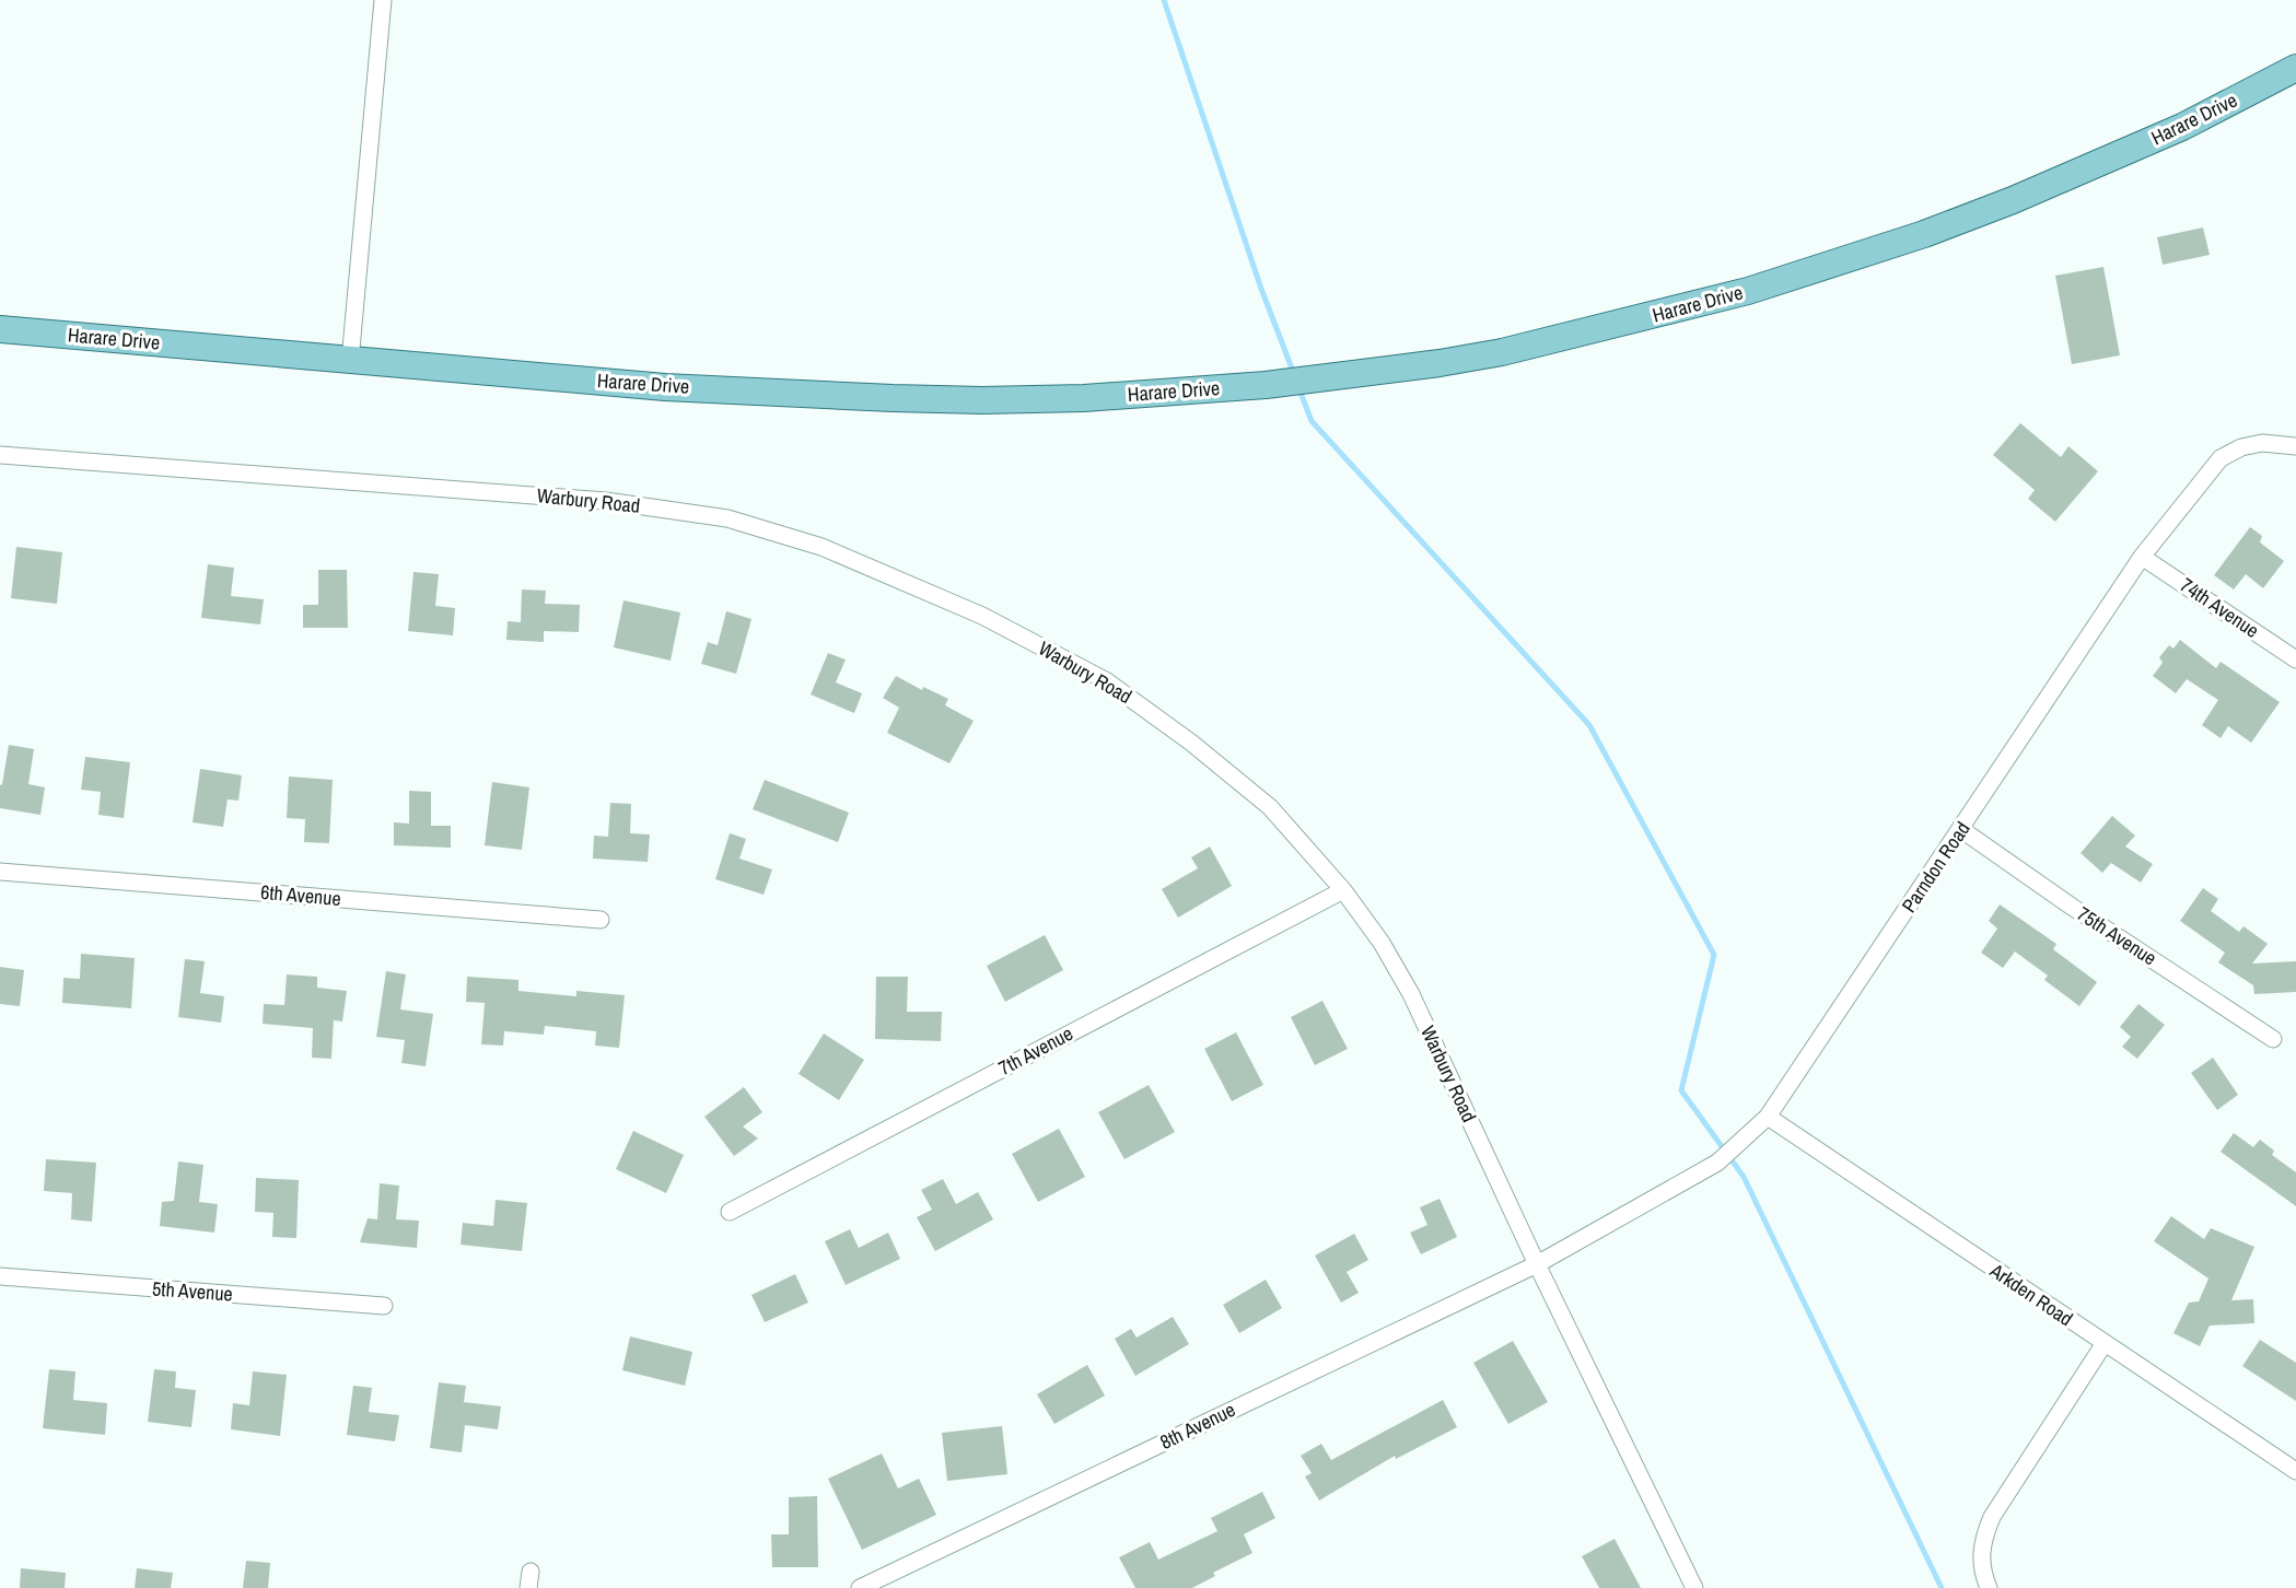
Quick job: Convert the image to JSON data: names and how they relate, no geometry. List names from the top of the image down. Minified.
{"streets":{"main road":["Harare Drive"],"street":["Warbury Road","74th Avenue","Parndon Road","6th Avenue","75th Avenue","7th Avenue","5th Avenue","Arkden Road","8th Avenue"]},"crossings":[["Warbury Road","Parndon Road"],["Warbury Road","7th Avenue"],["Warbury Road","8th Avenue"],["74th Avenue","Parndon Road"],["Parndon Road","75th Avenue"],["Parndon Road","Arkden Road"],["Parndon Road","8th Avenue"]]}
